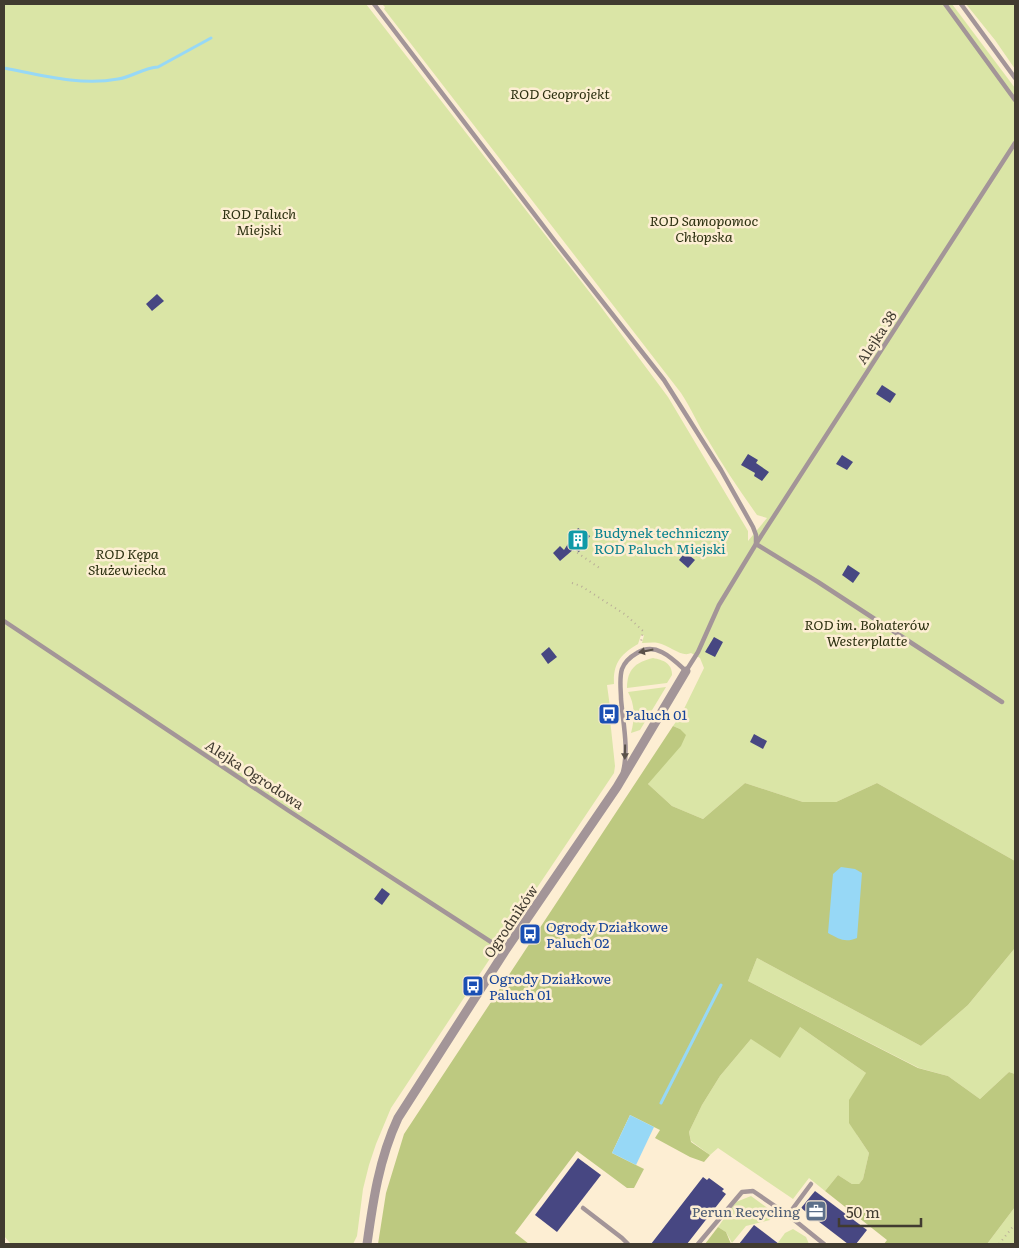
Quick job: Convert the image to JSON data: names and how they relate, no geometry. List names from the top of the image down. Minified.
{"streets":{"street":["Ogrodników"],"lane":["Alejka 38","Alejka Ogrodowa"]},"crossings":[["Alejka 38","Ogrodników"],["Alejka Ogrodowa","Ogrodników"]],"parks":["ROD Geoprojekt","ROD Paluch Miejski","ROD Samopomoc Chłopska","ROD Kępa Służewiecka","ROD im. Bohaterów Westerplatte"],"places":{"building":["Budynek techniczny ROD Paluch Miejski"],"bus stop":["Paluch 01","Ogrody Działkowe Paluch 02","Ogrody Działkowe Paluch 01"],"office":["Perun Recycling"]},"scale_bar":"50 m"}
